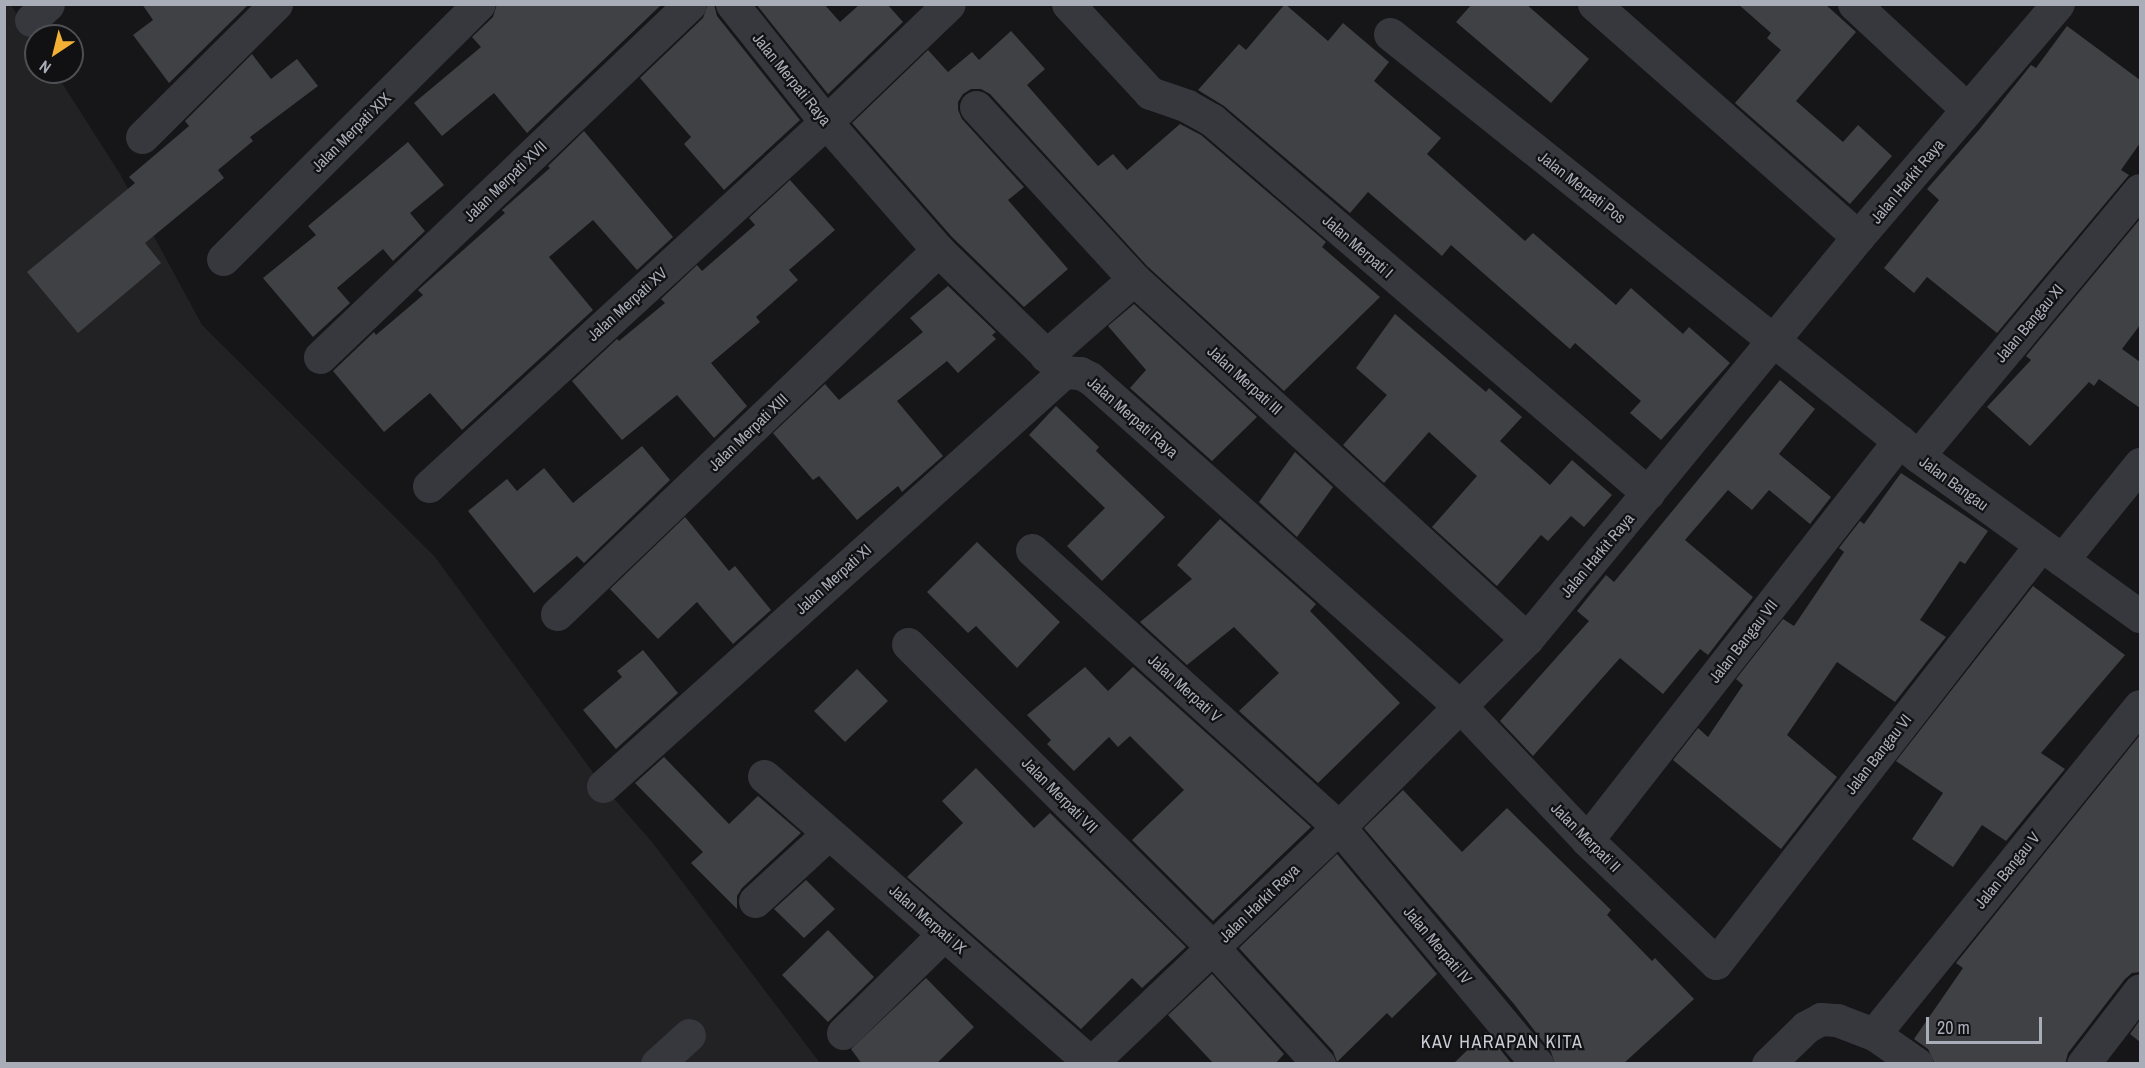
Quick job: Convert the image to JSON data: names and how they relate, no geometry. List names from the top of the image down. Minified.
{"streets":{"street":["Jalan Merpati Raya","Jalan Merpati XIX","Jalan Merpati XVII","Jalan Harkit Raya","Jalan Merpati Pos","Jalan Merpati I","Jalan Merpati XV","Jalan Bangau XI","Jalan Merpati III","Jalan Merpati XIII","Jalan Bangau","Jalan Merpati XI","Jalan Bangau VII","Jalan Merpati V","Jalan Bangau VI","Jalan Merpati VII","Jalan Merpati II","Jalan Bangau V","Jalan Merpati IX","Jalan Merpati IV"]},"crossings":[["Jalan Merpati Raya","Jalan Harkit Raya"],["Jalan Merpati Raya","Jalan Merpati XV"],["Jalan Merpati Raya","Jalan Merpati XIII"],["Jalan Merpati Raya","Jalan Merpati XI"],["Jalan Merpati Raya","Jalan Merpati II"],["Jalan Harkit Raya","Jalan Merpati Pos"],["Jalan Harkit Raya","Jalan Merpati I"],["Jalan Harkit Raya","Jalan Merpati III"],["Jalan Harkit Raya","Jalan Bangau"],["Jalan Harkit Raya","Jalan Merpati V"],["Jalan Harkit Raya","Jalan Merpati VII"],["Jalan Harkit Raya","Jalan Merpati II"],["Jalan Harkit Raya","Jalan Merpati IX"],["Jalan Harkit Raya","Jalan Merpati IV"],["Jalan Merpati Pos","Jalan Bangau"],["Jalan Bangau XI","Jalan Bangau"],["Jalan Bangau XI","Jalan Bangau VII"],["Jalan Merpati III","Jalan Merpati XI"],["Jalan Bangau","Jalan Bangau VII"],["Jalan Bangau","Jalan Bangau VI"],["Jalan Bangau VII","Jalan Merpati II"],["Jalan Merpati V","Jalan Merpati IV"],["Jalan Bangau VI","Jalan Merpati II"]],"districts":["KAV HARAPAN KITA"],"scale_bar":"20 m","north":"bottom left"}
